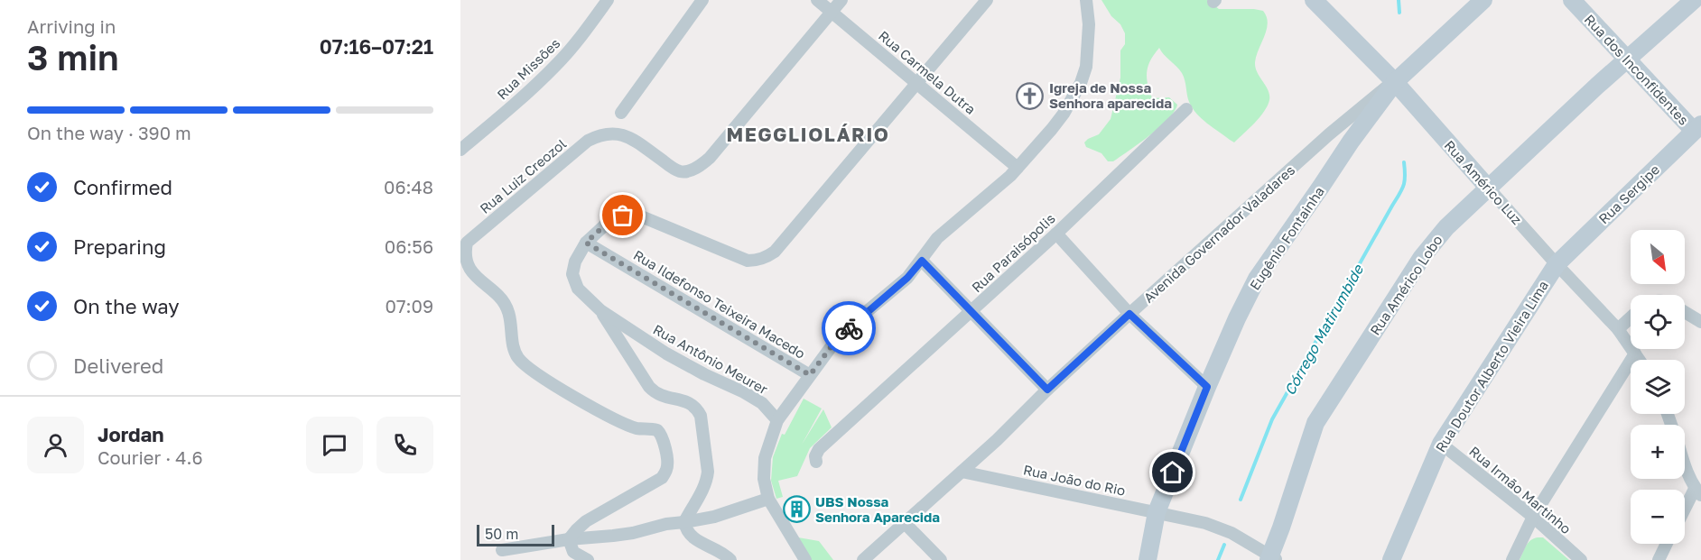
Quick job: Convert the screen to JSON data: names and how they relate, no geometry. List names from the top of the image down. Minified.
{"streets":{"main road":["Rua dos Inconfidentes","Rua Américo Luz","Rua Sergipe","Avenida Governador Valadares","Eugênio Fontainha","Rua Américo Lobo","Rua Doutor Alberto Vieira Lima"],"street":["Rua Missões","Rua Carmela Dutra","Rua Luiz Creozol","Rua Paraisópolis","Rua Ildefonso Teixeira Macedo","Rua Antônio Meurer","Rua João do Rio","Rua Irmão Martinho"]},"crossings":[["Rua dos Inconfidentes","Rua Sergipe"],["Rua dos Inconfidentes","Rua Américo Lobo"],["Rua Carmela Dutra","Rua Luiz Creozol"],["Rua Carmela Dutra","Rua Antônio Meurer"],["Rua Américo Luz","Rua Sergipe"],["Rua Américo Luz","Avenida Governador Valadares"],["Rua Américo Luz","Eugênio Fontainha"],["Rua Américo Luz","Rua Américo Lobo"],["Rua Américo Luz","Rua Doutor Alberto Vieira Lima"],["Rua Sergipe","Rua Doutor Alberto Vieira Lima"],["Avenida Governador Valadares","Eugênio Fontainha"],["Avenida Governador Valadares","Rua João do Rio"],["Eugênio Fontainha","Rua João do Rio"],["Rua Américo Lobo","Rua João do Rio"],["Rua Ildefonso Teixeira Macedo","Rua Antônio Meurer"],["Rua Doutor Alberto Vieira Lima","Rua Irmão Martinho"]],"districts":["MEGGLIOLÁRIO"],"water":["Córrego Matirumbide"],"places":{"church":["Igreja de Nossa Senhora aparecida"],"building":["UBS Nossa Senhora Aparecida"]},"scale_bar":"50 m","north":"bottom right","page":{"heading":["3 min","Arriving in","07:16–07:21"],"panel":["Jordan","Courier · 4.6"],"bar":"On the way · 390 m","list":[["Confirmed","06:48"],["Preparing","06:56"],["On the way","07:09"],"Delivered"],"map_buttons":["+","−"],"scale":"50 m"}}
